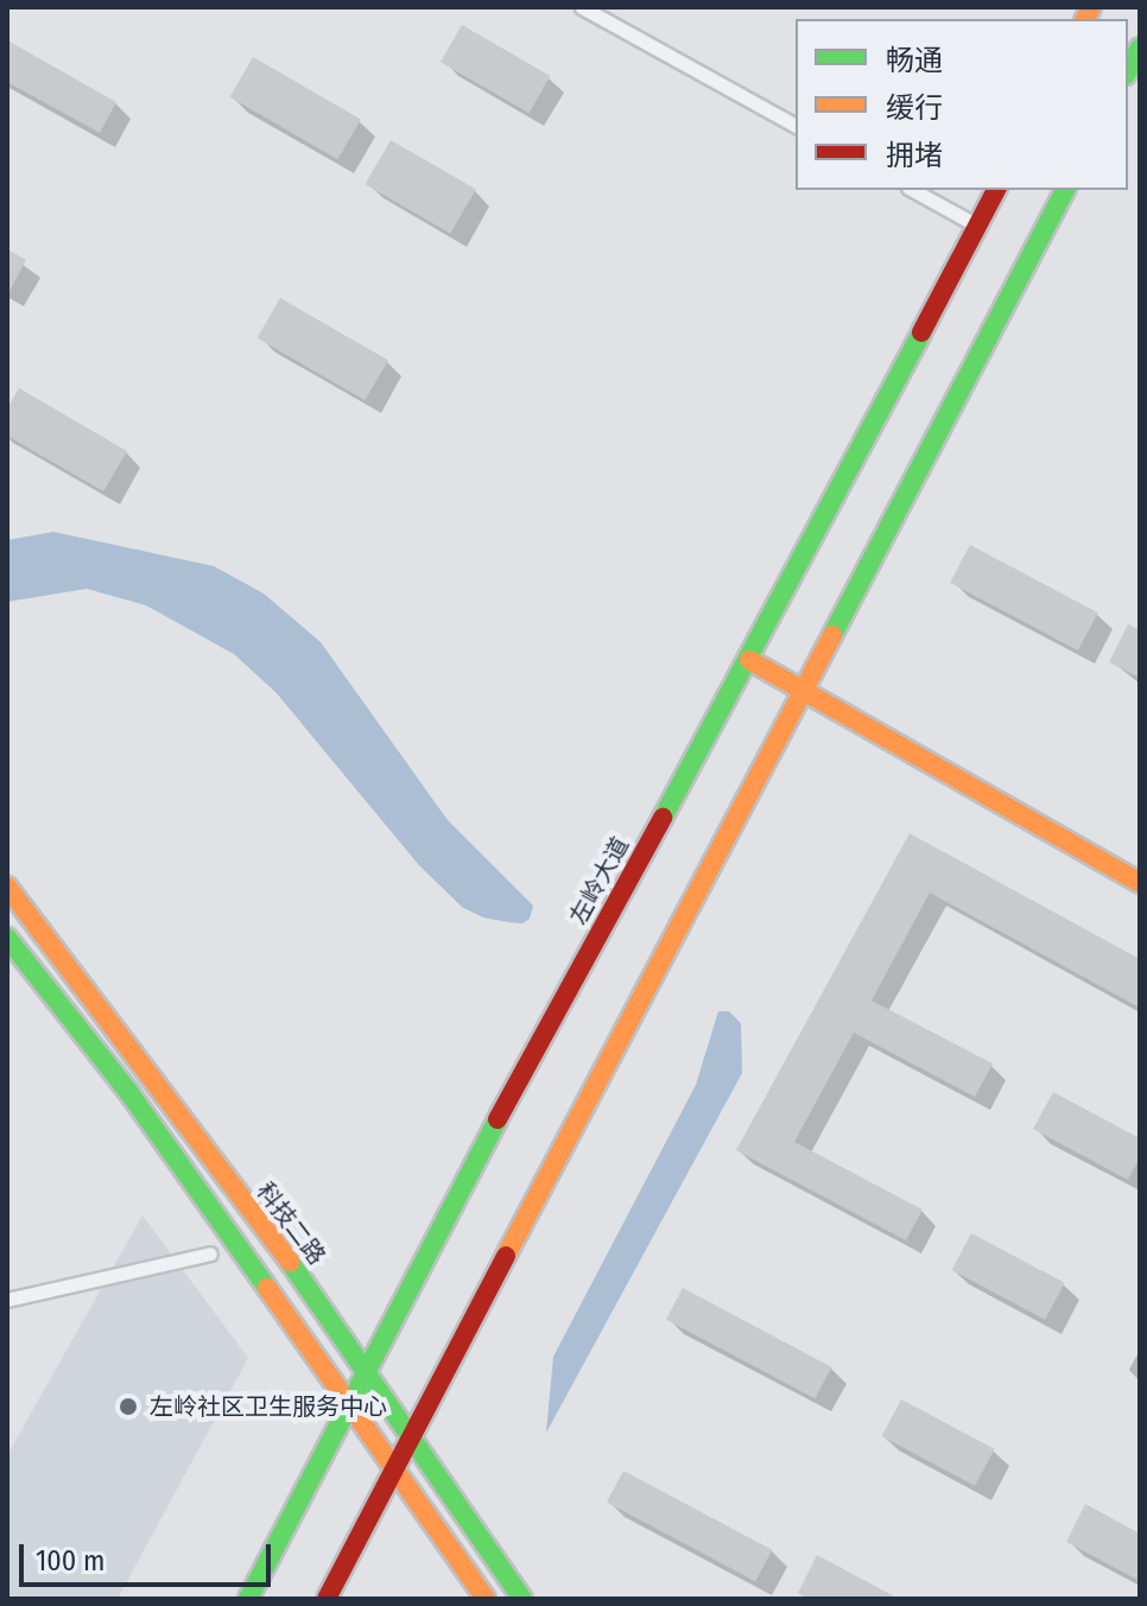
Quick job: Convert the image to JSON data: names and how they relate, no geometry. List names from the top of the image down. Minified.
{"streets":{"street":["左岭大道","科技二路"]},"crossings":[["左岭大道","科技二路"]],"places":["左岭社区卫生服务中心"],"legend":["畅通","缓行","拥堵"],"scale_bar":"100 m"}
